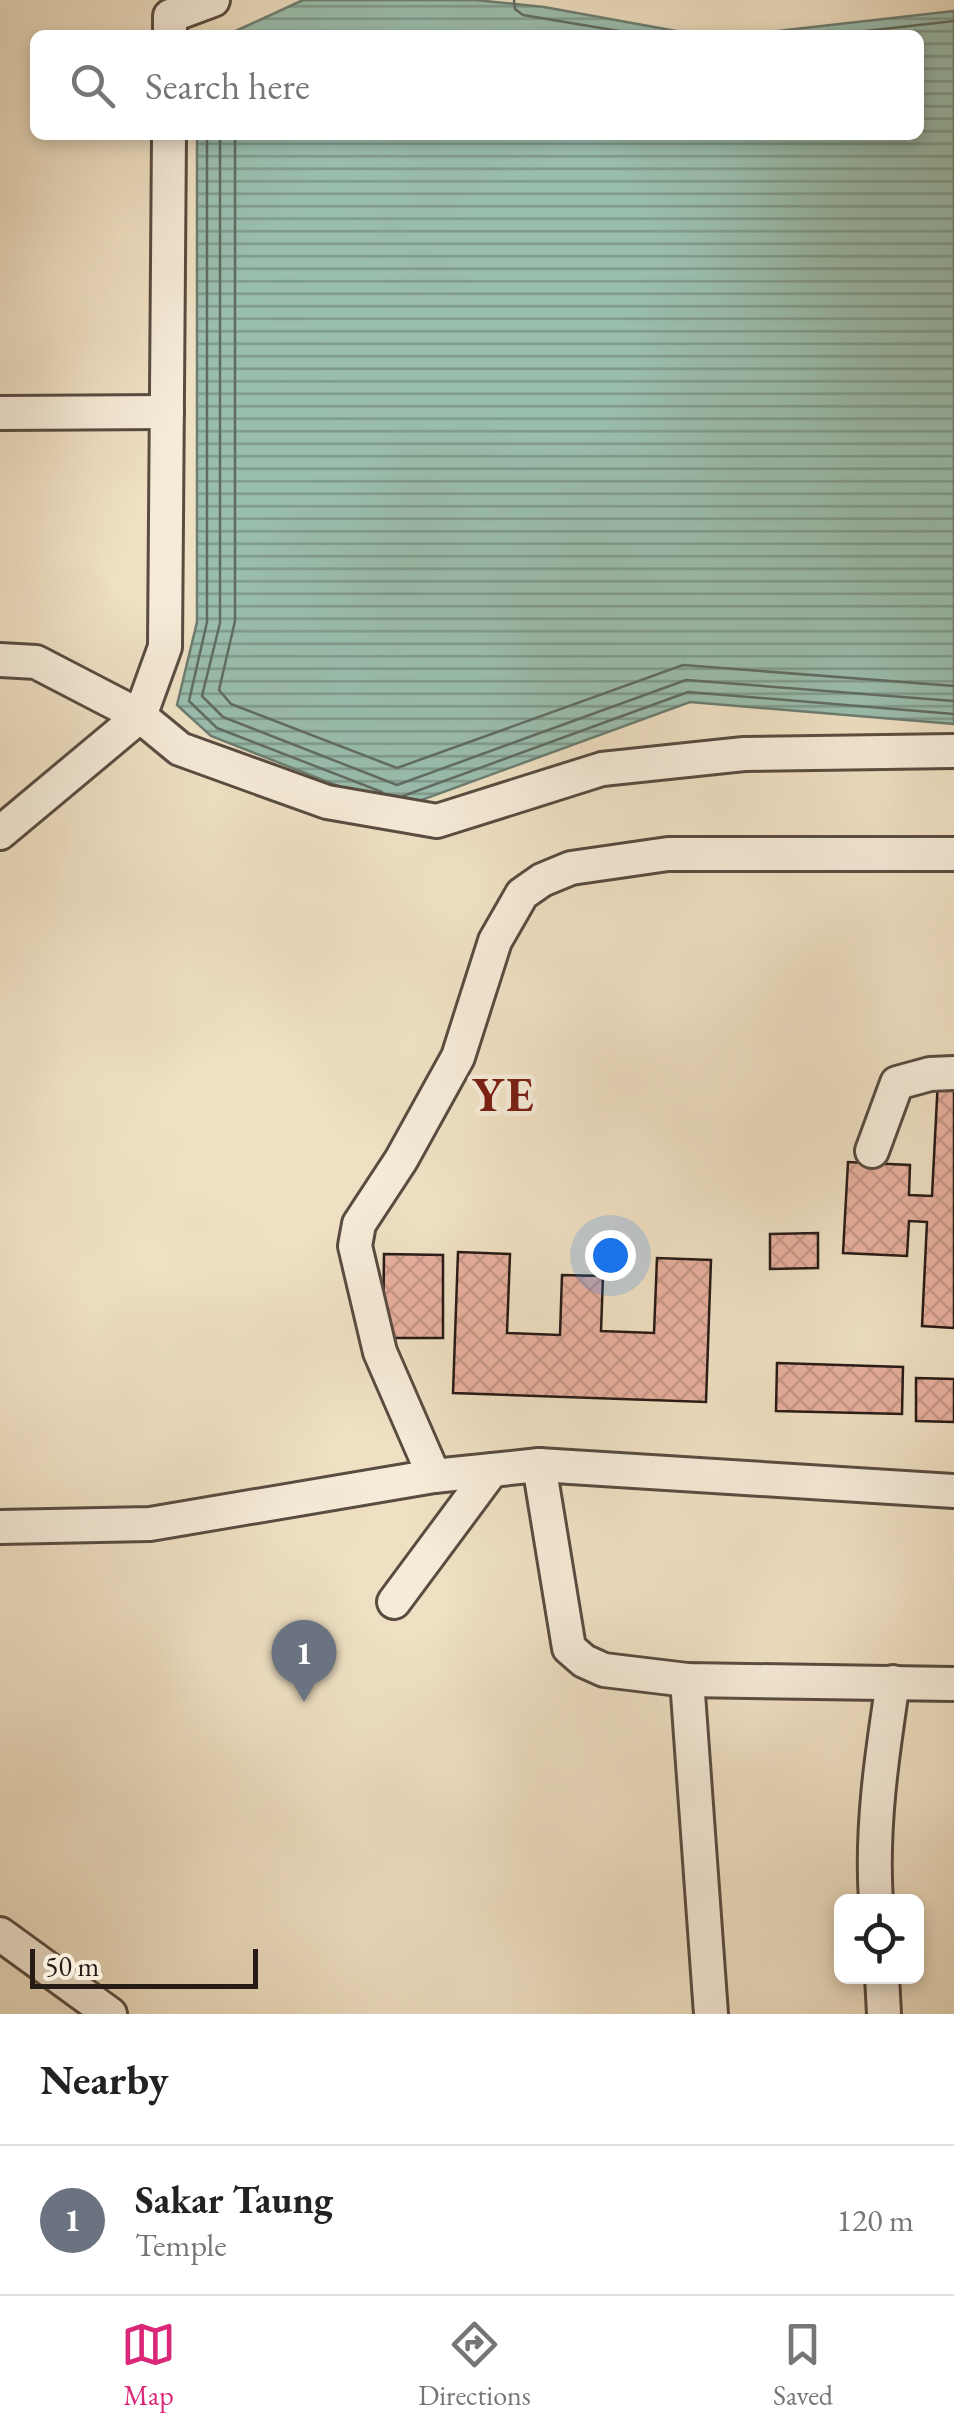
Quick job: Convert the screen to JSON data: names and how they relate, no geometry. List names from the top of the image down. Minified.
{"districts":["YE"],"scale_bar":"50 m","page":{"search":"Search here","pins":"1","scale":"50 m","heading":"Nearby","list":[{"mark":"1","name":"Sakar Taung","note":"Temple","value":"120 m"}],"nav":["Map","Directions","Saved"]}}
